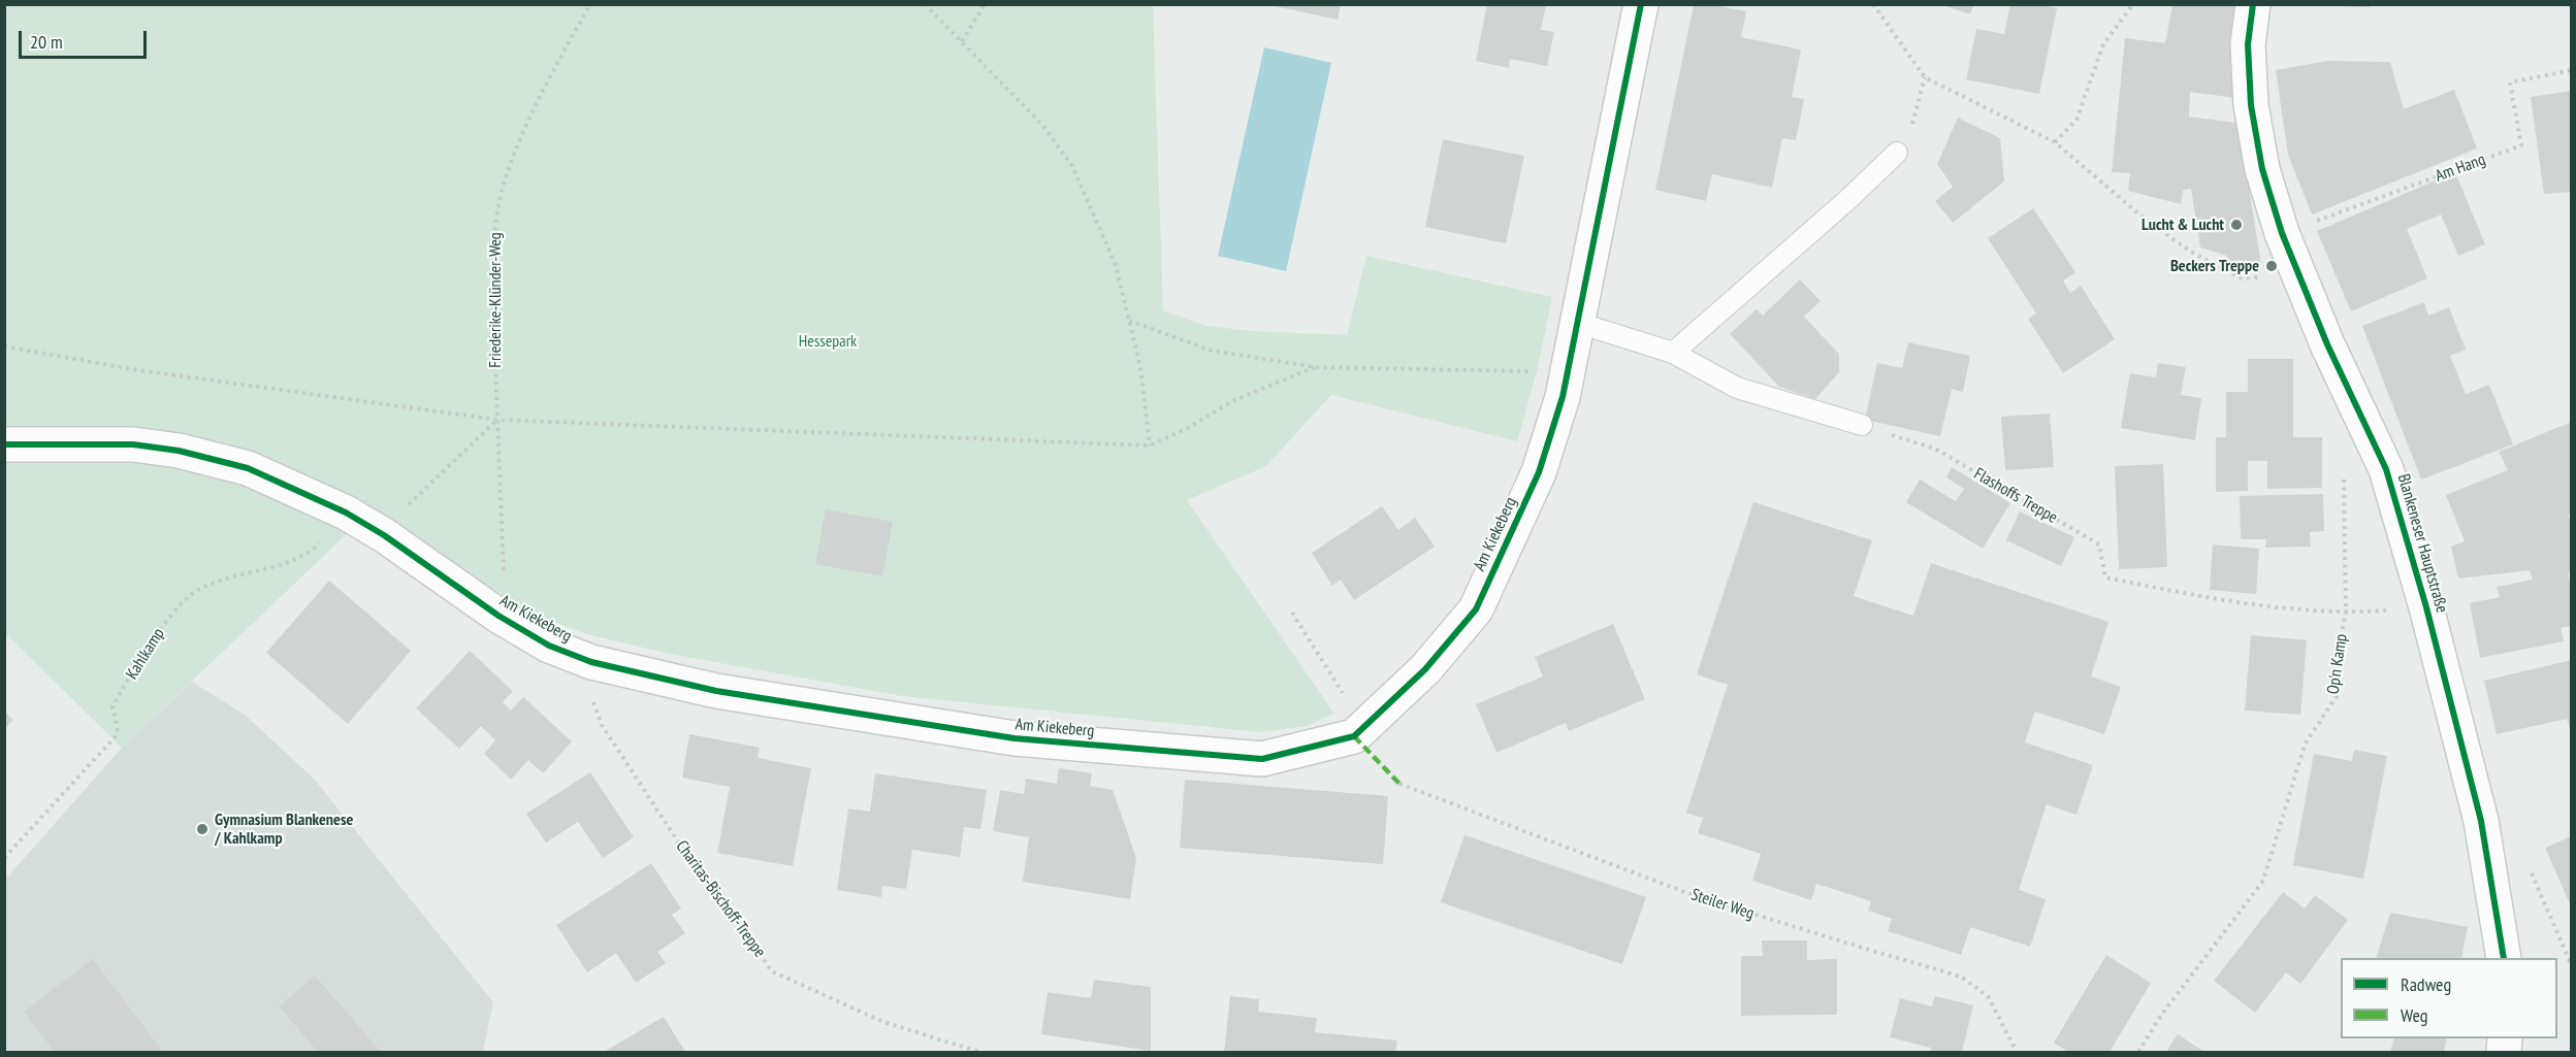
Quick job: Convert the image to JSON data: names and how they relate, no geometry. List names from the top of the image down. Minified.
{"streets":{"street":["Am Kiekeberg","Blankeneser Hauptstraße"],"path":["Am Hang","Friederike-Klünder-Weg","Flashoffs Treppe","Kahlkamp","Op'n Kamp","Charitas-Bischoff-Treppe","Steiler Weg"]},"crossings":[["Am Hang","Blankeneser Hauptstraße"],["Friederike-Klünder-Weg","Am Kiekeberg"],["Flashoffs Treppe","Op'n Kamp"],["Am Kiekeberg","Kahlkamp"],["Am Kiekeberg","Charitas-Bischoff-Treppe"]],"parks":["Hessepark"],"places":["Lucht & Lucht","Beckers Treppe","Gymnasium Blankenese / Kahlkamp"],"legend":["Radweg","Weg"],"scale_bar":"20 m"}
